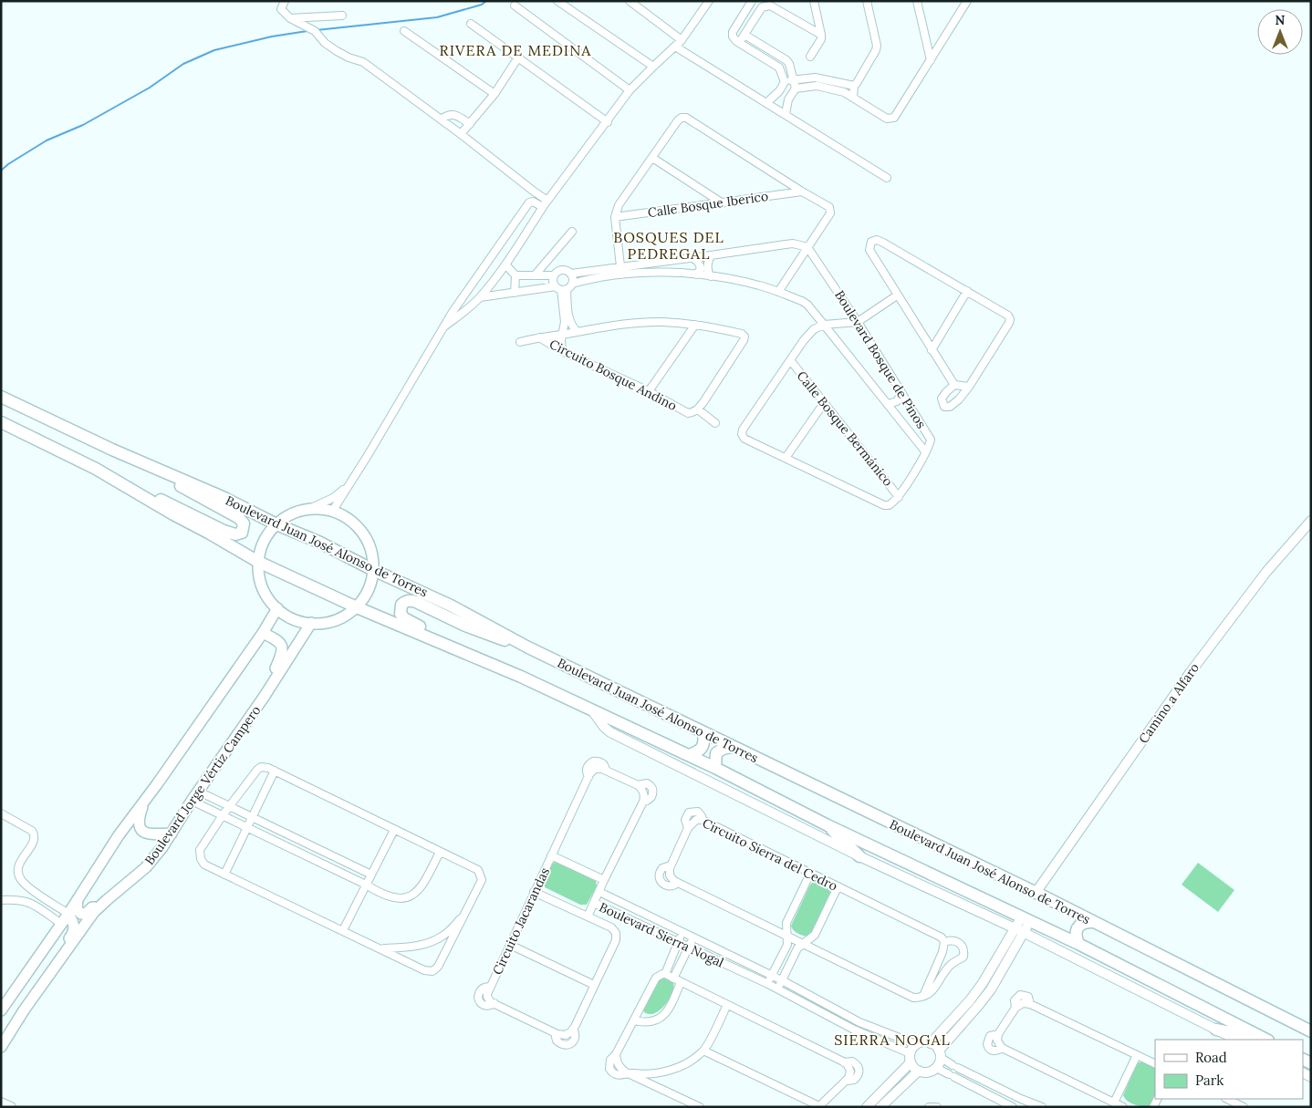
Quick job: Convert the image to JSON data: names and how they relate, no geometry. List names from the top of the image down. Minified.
{"streets":{"main road":["Boulevard Juan José Alonso de Torres","Boulevard Jorge Vértiz Campero"],"street":["Calle Bosque Iberico","Boulevard Bosque de Pinos","Circuito Bosque Andino","Calle Bosque Bermánico","Camino a Alfaro","Circuito Sierra del Cedro","Circuito Jacarandas","Boulevard Sierra Nogal"]},"crossings":[["Boulevard Bosque de Pinos","Circuito Bosque Andino"],["Boulevard Juan José Alonso de Torres","Camino a Alfaro"],["Circuito Jacarandas","Boulevard Sierra Nogal"]],"districts":["RIVERA DE MEDINA","BOSQUES DEL PEDREGAL","SIERRA NOGAL"],"legend":["Road","Park"],"north":"top"}
